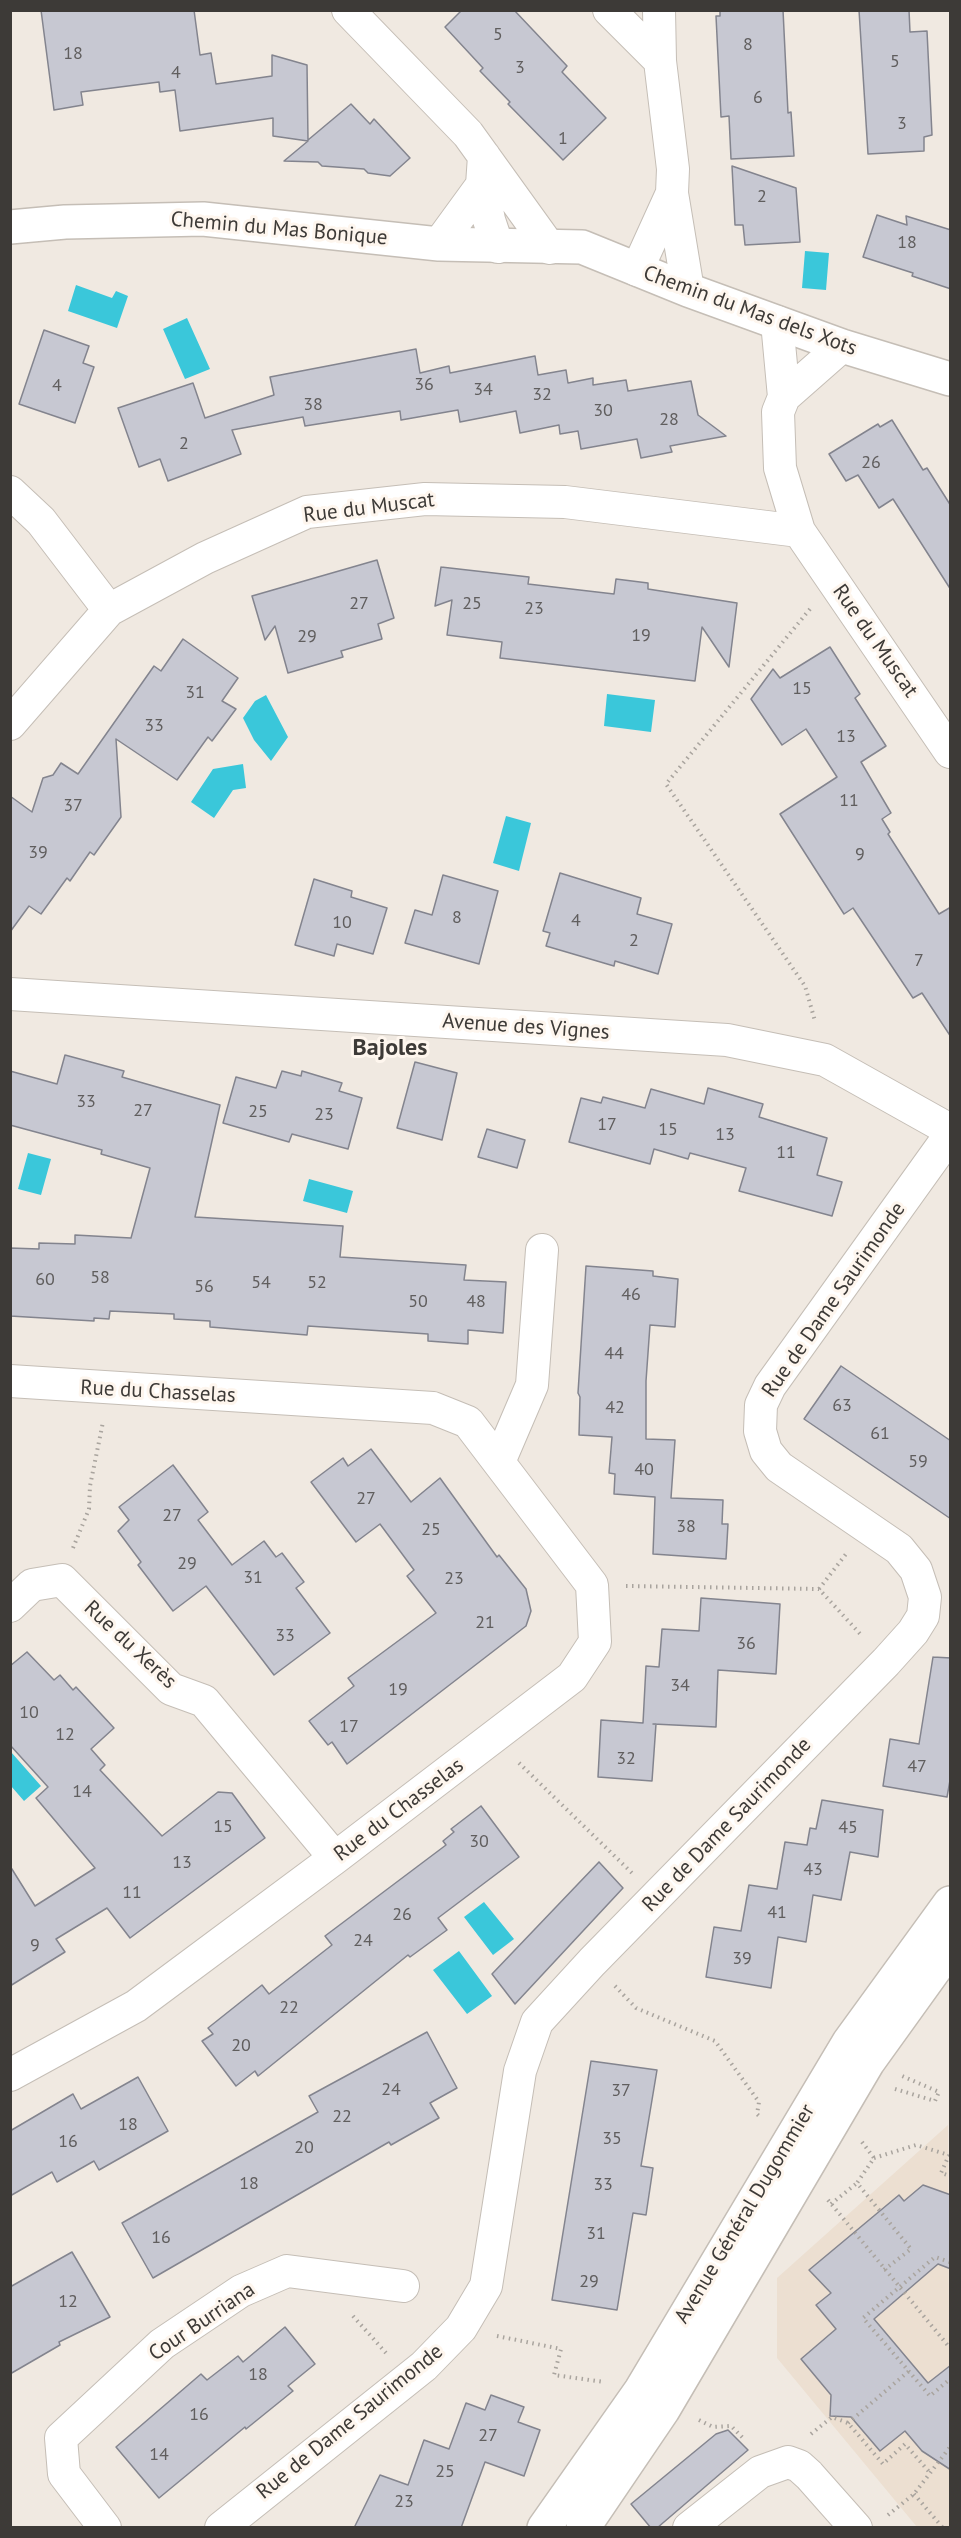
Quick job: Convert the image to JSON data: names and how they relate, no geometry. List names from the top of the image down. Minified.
{"streets":{"main road":["Chemin du Mas Bonique","Chemin du Mas dels Xots","Avenue Général Dugommier"],"street":["Rue du Muscat","Avenue des Vignes","Rue de Dame Saurimonde","Rue du Chasselas","Rue du Xerès","Cour Burriana"]},"crossings":[["Chemin du Mas Bonique","Chemin du Mas dels Xots"],["Chemin du Mas dels Xots","Rue du Muscat"],["Rue du Chasselas","Rue du Xerès"]],"districts":["Bajoles"],"house_numbers":["5","8","18","5","3","4","6","3","1","2","18","36","4","34","32","38","30","28","2","26","27","25","23","19","29","15","31","33","13","11","37","39","9","8","4","10","2","7","33","27","25","23","17","15","13","11","58","60","54","52","56","46","50","48","44","63","42","61","59","40","27","27","38","25","29","31","23","21","33","36","34","19","10","17","12","32","47","14","15","45","30","13","43","11","41","26","24","9","39","22","20","24","37","22","18","35","16","20","18","33","31","16","29","12","18","16","27","14","25","23"]}
